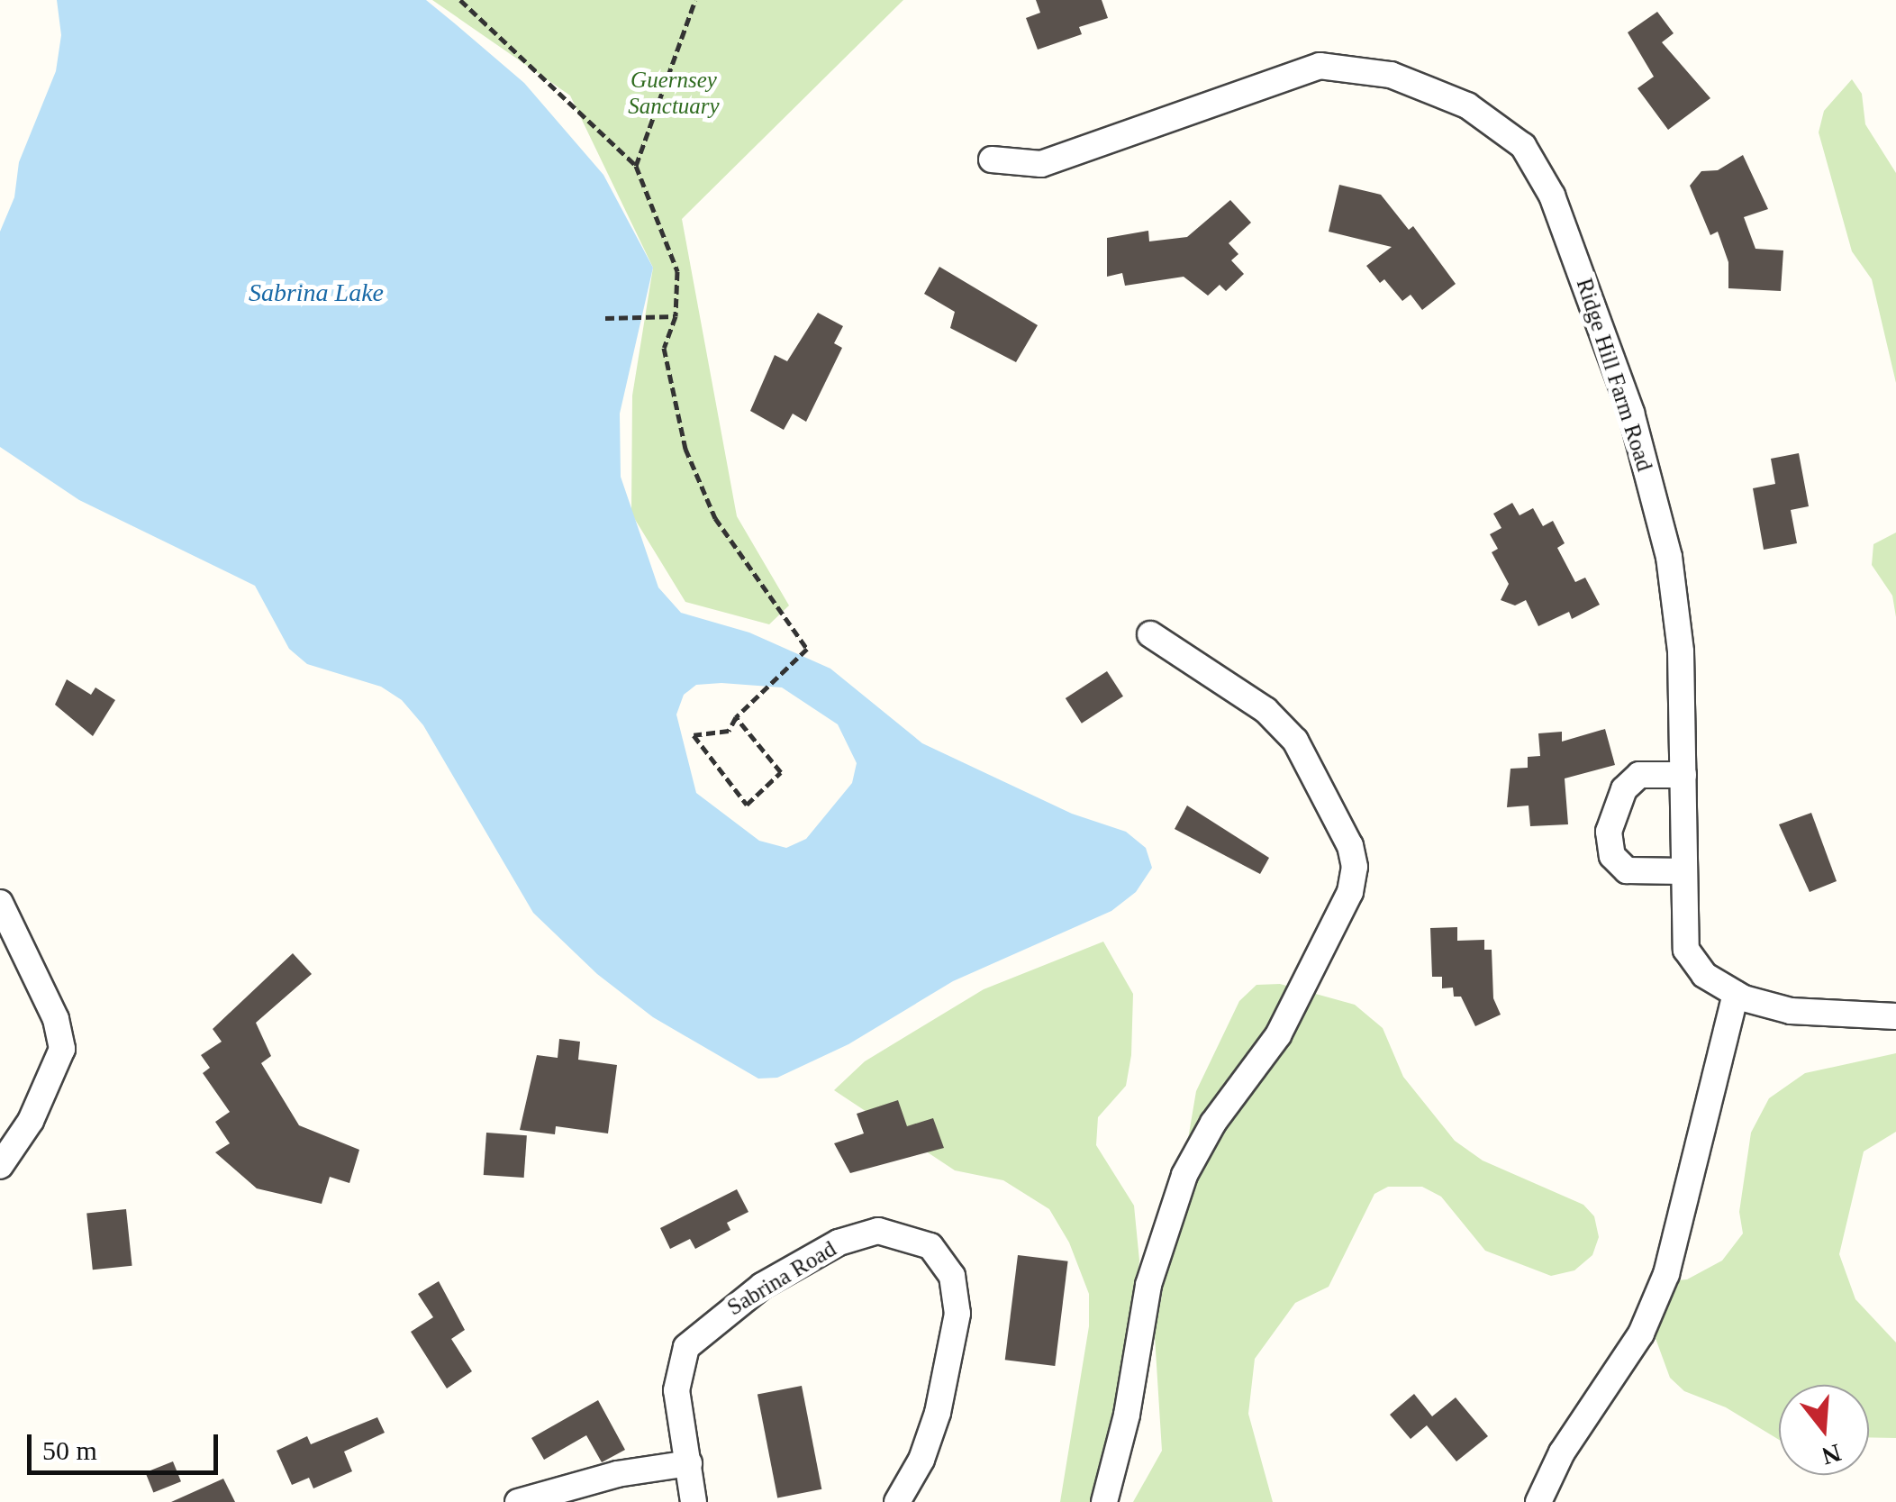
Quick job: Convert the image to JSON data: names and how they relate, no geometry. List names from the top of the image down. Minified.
{"streets":{"street":["Ridge Hill Farm Road","Sabrina Road"]},"water":["Sabrina Lake"],"parks":["Guernsey Sanctuary"],"scale_bar":"50 m","north":"bottom"}
